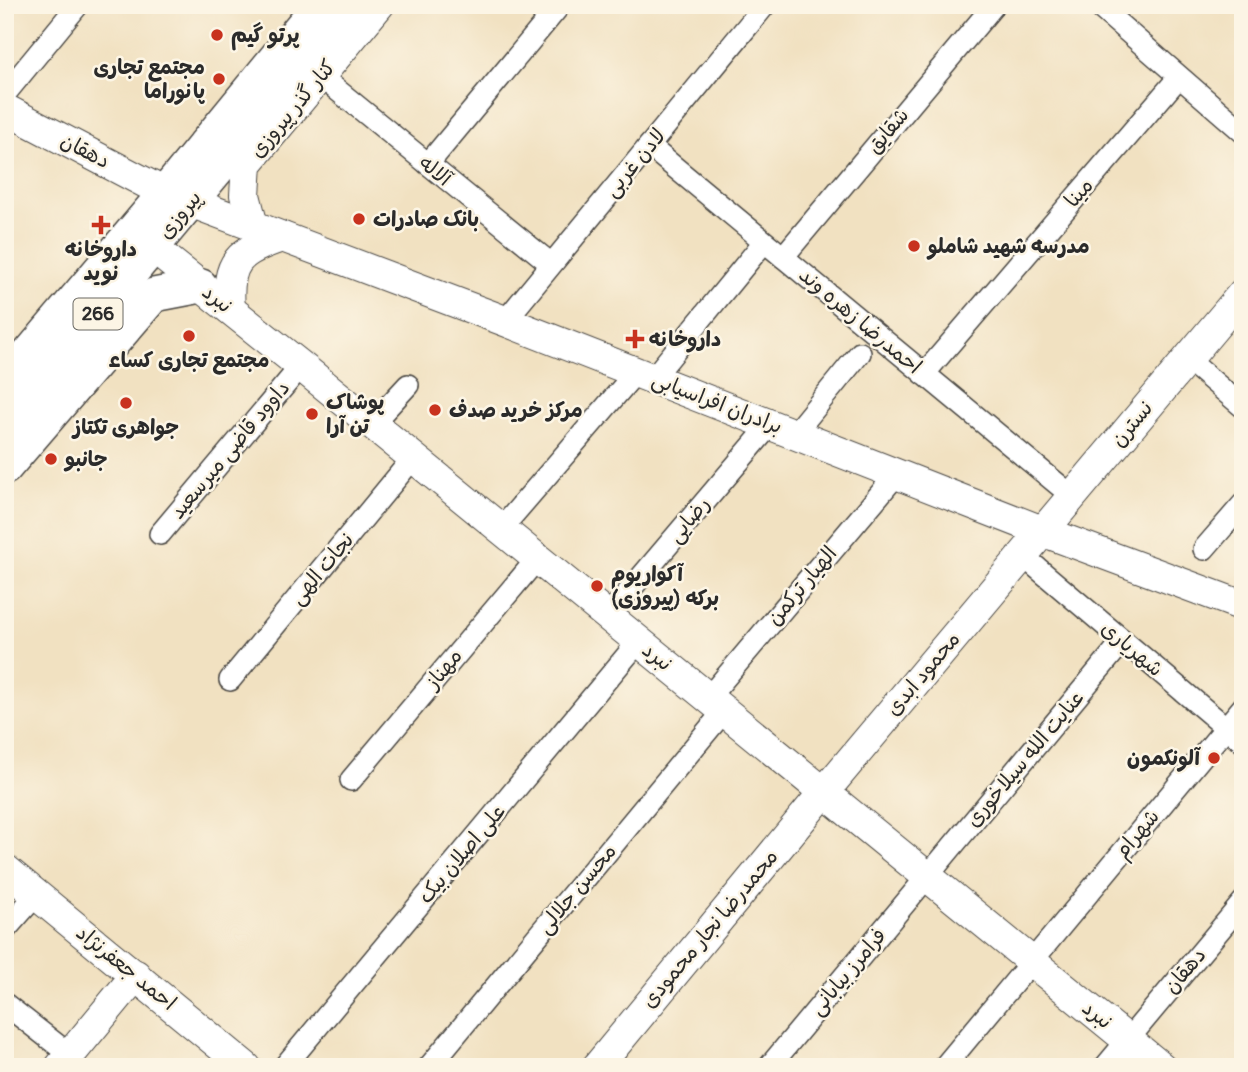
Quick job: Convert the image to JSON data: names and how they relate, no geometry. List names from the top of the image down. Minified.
{"streets":{"main road":["پیروزی","266"],"street":["کنار گذر پیروزی","شقایق","دهقان","لادن غربی","آلاله","مینا","نبرد","احمدرضا زهره وند","برادران افراسیابی","نسترن","داوود قاضی میرسعید","رضایی","نجات الهی","الهیار ترکمن","شهریاری","مهناز","محمود ابدی","عنایت الله سیلاخوری","شهرام","علی اصلان بیک","محسن جلالی","محمدرضا نجار محمودی","احمد جعفرنژاد","فرامرز بیابانی"]},"crossings":[["کنار گذر پیروزی","آلاله"],["کنار گذر پیروزی","برادران افراسیابی"],["شقایق","احمدرضا زهره وند"],["دهقان","پیروزی"],["دهقان","نبرد"],["دهقان","برادران افراسیابی"],["لادن غربی","آلاله"],["لادن غربی","احمدرضا زهره وند"],["لادن غربی","برادران افراسیابی"],["مینا","احمدرضا زهره وند"],["پیروزی","نبرد"],["پیروزی","برادران افراسیابی"],["نبرد","داوود قاضی میرسعید"],["نبرد","رضایی"],["نبرد","نجات الهی"],["نبرد","الهیار ترکمن"],["نبرد","مهناز"],["نبرد","محمود ابدی"],["نبرد","عنایت الله سیلاخوری"],["نبرد","شهرام"],["نبرد","علی اصلان بیک"],["نبرد","محسن جلالی"],["نبرد","محمدرضا نجار محمودی"],["نبرد","فرامرز بیابانی"],["احمدرضا زهره وند","نسترن"],["برادران افراسیابی","نسترن"],["برادران افراسیابی","رضایی"],["برادران افراسیابی","الهیار ترکمن"],["نسترن","شهریاری"],["نسترن","محمود ابدی"],["الهیار ترکمن","محسن جلالی"],["شهریاری","محمود ابدی"],["شهریاری","عنایت الله سیلاخوری"],["شهریاری","شهرام"],["محمود ابدی","محمدرضا نجار محمودی"],["عنایت الله سیلاخوری","فرامرز بیابانی"]],"places":{"other":["پرتو گیم","مجتمع تجاری پانوراما","بانک صادرات","مدرسه شهید شاملو","مجتمع تجاری کساء","جواهری تکتاز","مرکز خرید صدف","پوشاک تن آرا","جانبو","آکواریوم برکه (پیروزی)","آلونکمون"],"health":["داروخانه نوید","داروخانه"]}}
